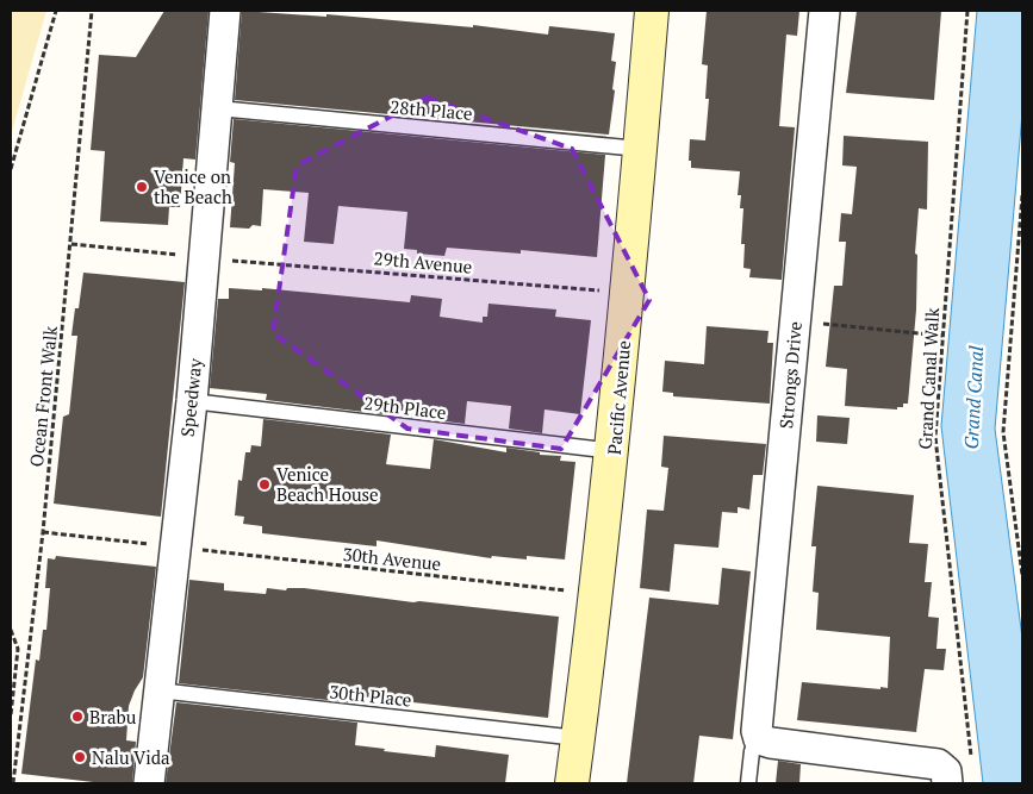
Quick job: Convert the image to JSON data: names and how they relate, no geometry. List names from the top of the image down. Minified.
{"streets":{"main road":["Pacific Avenue"],"street":["Strongs Drive","Speedway"],"lane":["28th Place","29th Place","30th Place"],"path":["29th Avenue","Grand Canal Walk","Ocean Front Walk","30th Avenue"]},"crossings":[["28th Place","Speedway"],["28th Place","Pacific Avenue"],["29th Avenue","Pacific Avenue"],["Speedway","29th Place"],["Speedway","30th Place"],["Pacific Avenue","29th Place"],["Pacific Avenue","30th Avenue"],["Pacific Avenue","30th Place"]],"water":["Grand Canal"],"places":["Venice on the Beach","Venice Beach House","Brabu","Nalu Vida"]}
